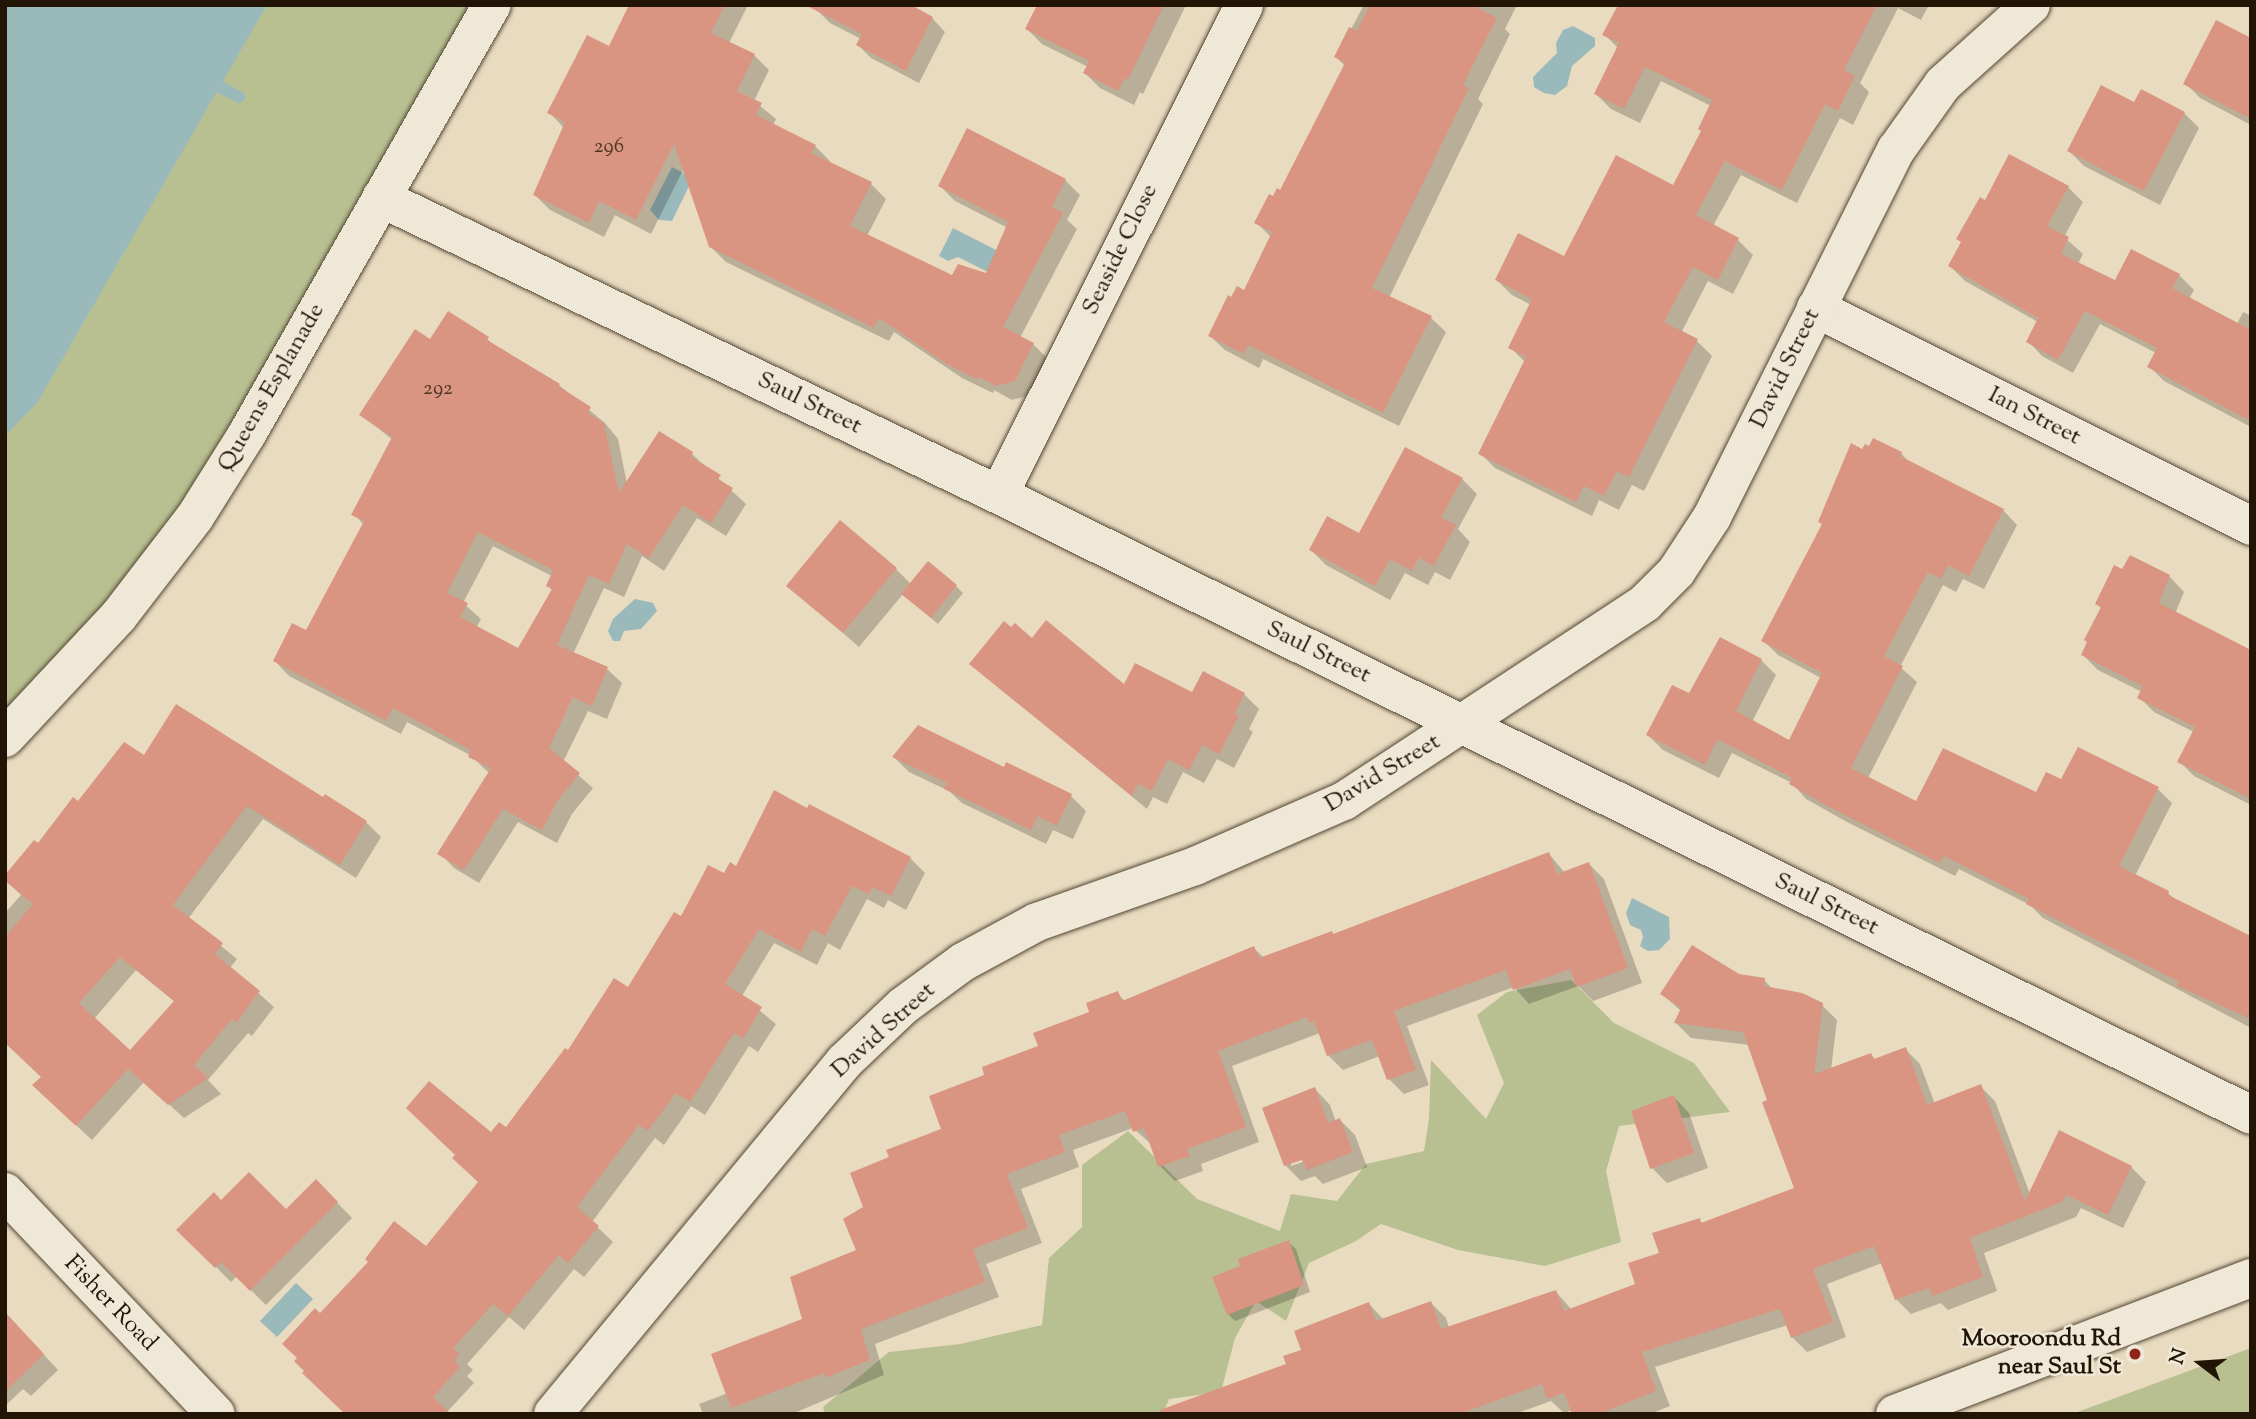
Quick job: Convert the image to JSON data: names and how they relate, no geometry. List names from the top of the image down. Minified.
{"streets":{"street":["Seaside Close","David Street","Queens Esplanade","Saul Street","Ian Street","Fisher Road"]},"crossings":[["Seaside Close","Saul Street"],["David Street","Saul Street"],["David Street","Ian Street"],["Queens Esplanade","Saul Street"]],"places":["Mooroondu Rd near Saul St"],"house_numbers":["296","292"],"north":"left"}
